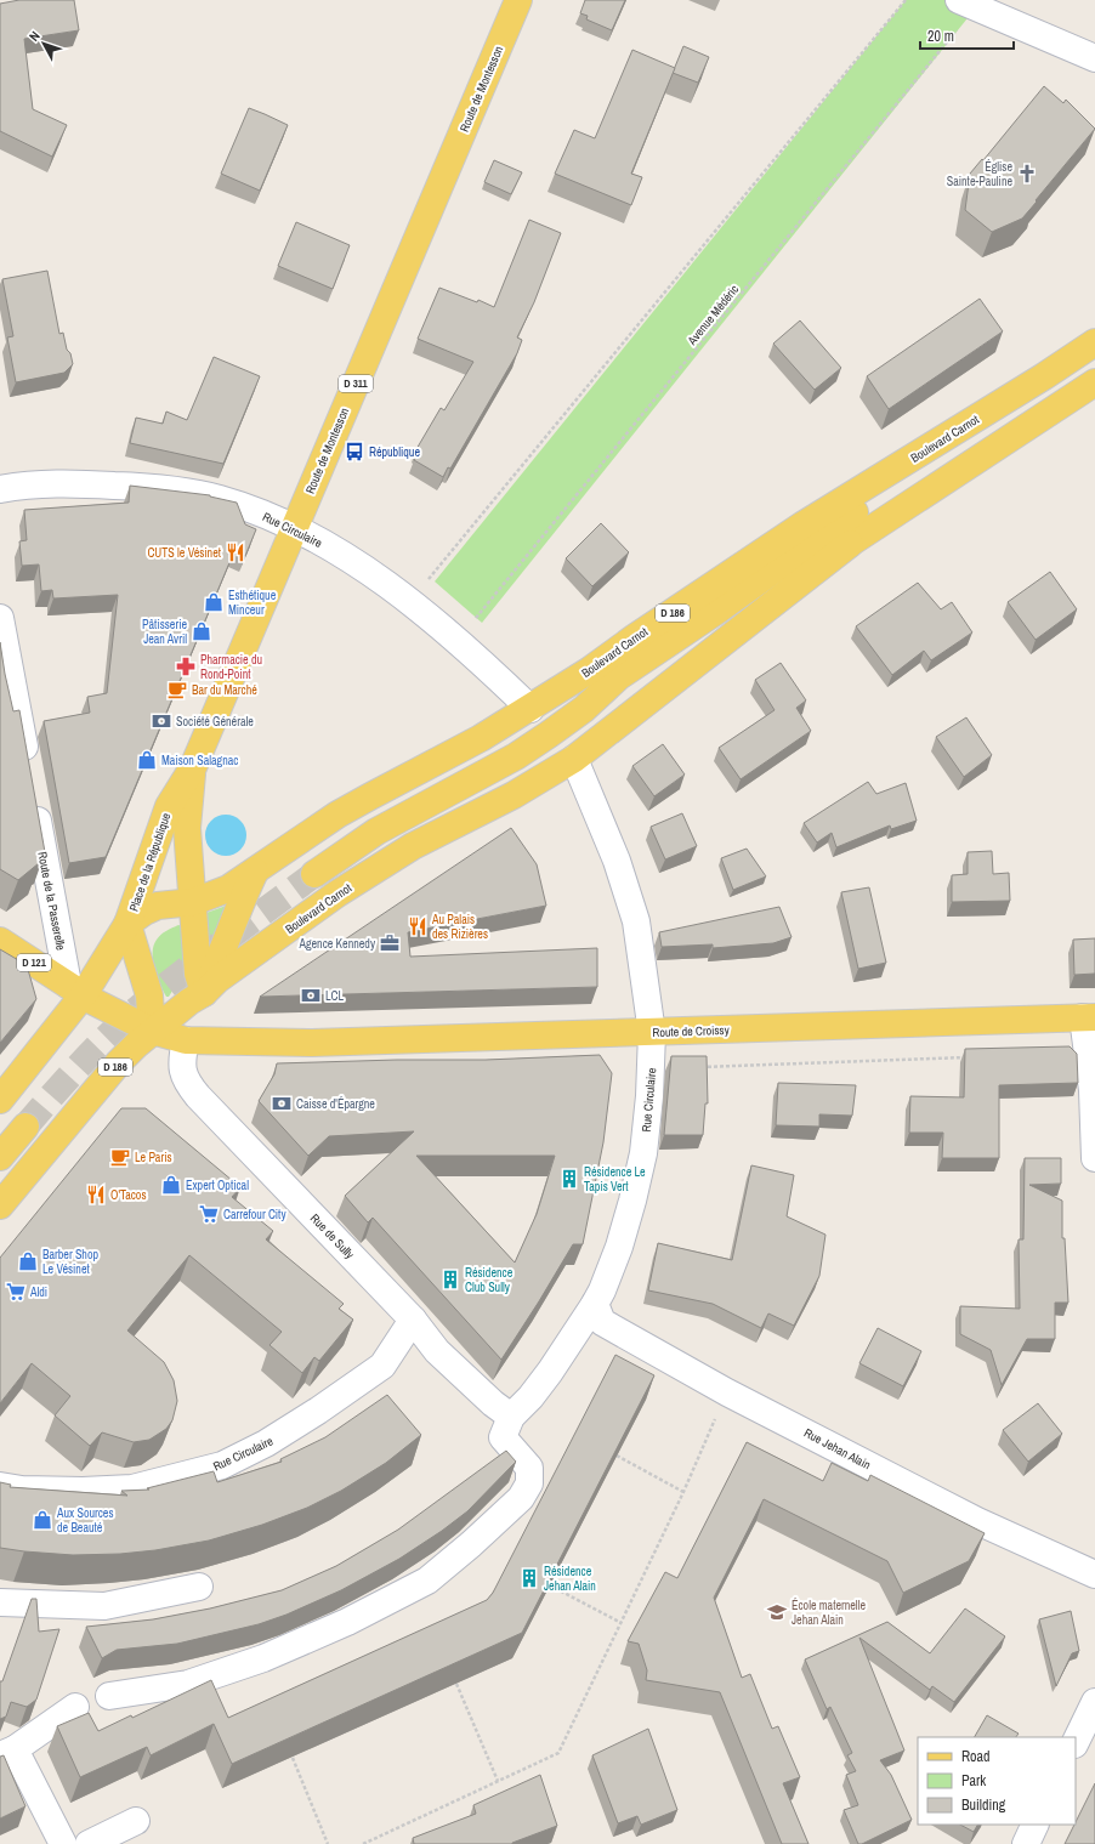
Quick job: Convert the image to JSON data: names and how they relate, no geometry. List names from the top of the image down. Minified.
{"streets":{"main road":["Route de Montesson","D 311","Boulevard Carnot","D 186","Place de la République","D 121","Route de Croissy"],"street":["Rue Circulaire","Route de la Passerelle","Rue de Sully","Rue Jehan Alain"],"path":["Avenue Médéric"]},"crossings":[["Route de Montesson","Rue Circulaire"],["Route de Montesson","Place de la République"],["Avenue Médéric","Rue Circulaire"],["Boulevard Carnot","Rue Circulaire"],["Boulevard Carnot","D 186"],["Boulevard Carnot","Place de la République"],["Rue Circulaire","Route de Croissy"],["Rue Circulaire","Rue de Sully"],["Rue Circulaire","Rue Jehan Alain"],["D 186","Place de la République"],["Place de la République","Route de la Passerelle"],["Place de la République","D 121"],["Route de la Passerelle","D 121"],["Route de Croissy","Rue de Sully"]],"places":{"church":["Église Sainte-Pauline"],"bus stop":["République"],"restaurant":["CUTS le Vésinet","Au Palais des Rizières","O'Tacos"],"shop":["Esthétique Minceur","Pâtisserie Jean Avril","Maison Salagnac","Expert Optical","Barber Shop Le Vésinet","Aux Sources de Beauté"],"pharmacy":["Pharmacie du Rond-Point"],"cafe":["Bar du Marché","Le Paris"],"bank":["Société Générale","LCL","Caisse d'Épargne"],"office":["Agence Kennedy"],"building":["Résidence Le Tapis Vert","Résidence Club Sully","Résidence Jehan Alain"],"supermarket":["Carrefour City","Aldi"],"school or university":["École maternelle Jehan Alain"]},"legend":["Road","Park","Building"],"scale_bar":"20 m","north":"top left"}
